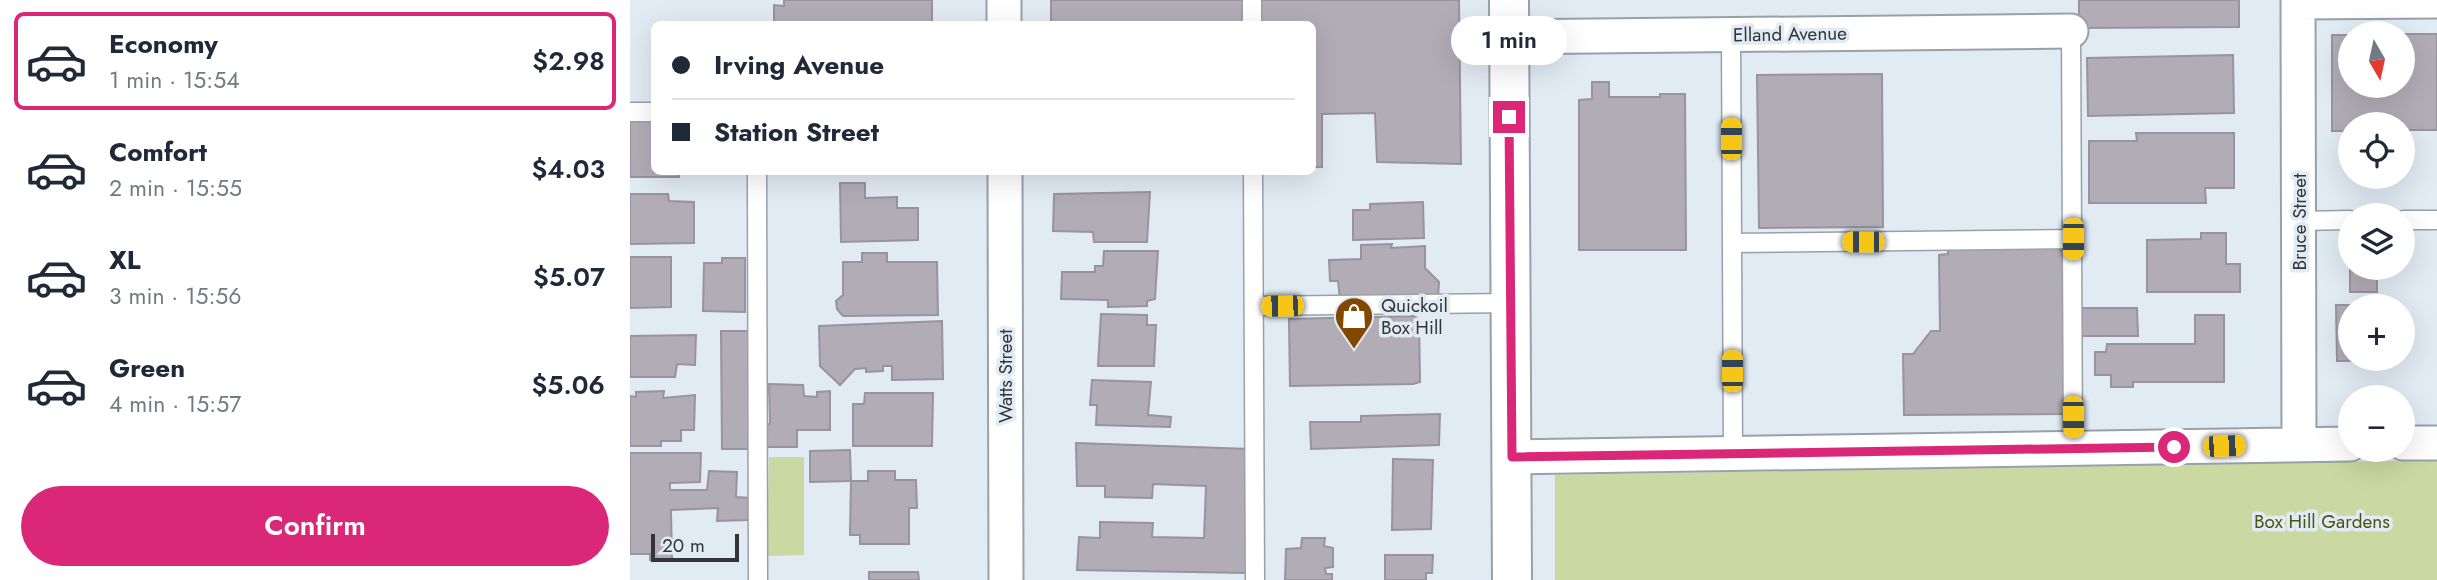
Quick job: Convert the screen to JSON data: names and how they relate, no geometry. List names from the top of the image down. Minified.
{"streets":{"street":["Elland Avenue","Bruce Street","Watts Street"]},"parks":["Box Hill Gardens"],"places":{"shop":["Quickoil Box Hill"]},"scale_bar":"20 m","north":"bottom","page":{"list":[{"name":"Economy","note":"1 min · 15:54","value":"$2.98"},{"name":"Comfort","note":"2 min · 15:55","value":"$4.03"},{"name":"XL","note":"3 min · 15:56","value":"$5.07"},{"name":"Green","note":"4 min · 15:57","value":"$5.06"}],"bubble":"1 min","map_buttons":["+","−"],"banner":["Irving Avenue","Station Street"],"buttons":"Confirm","scale":"20 m"}}
